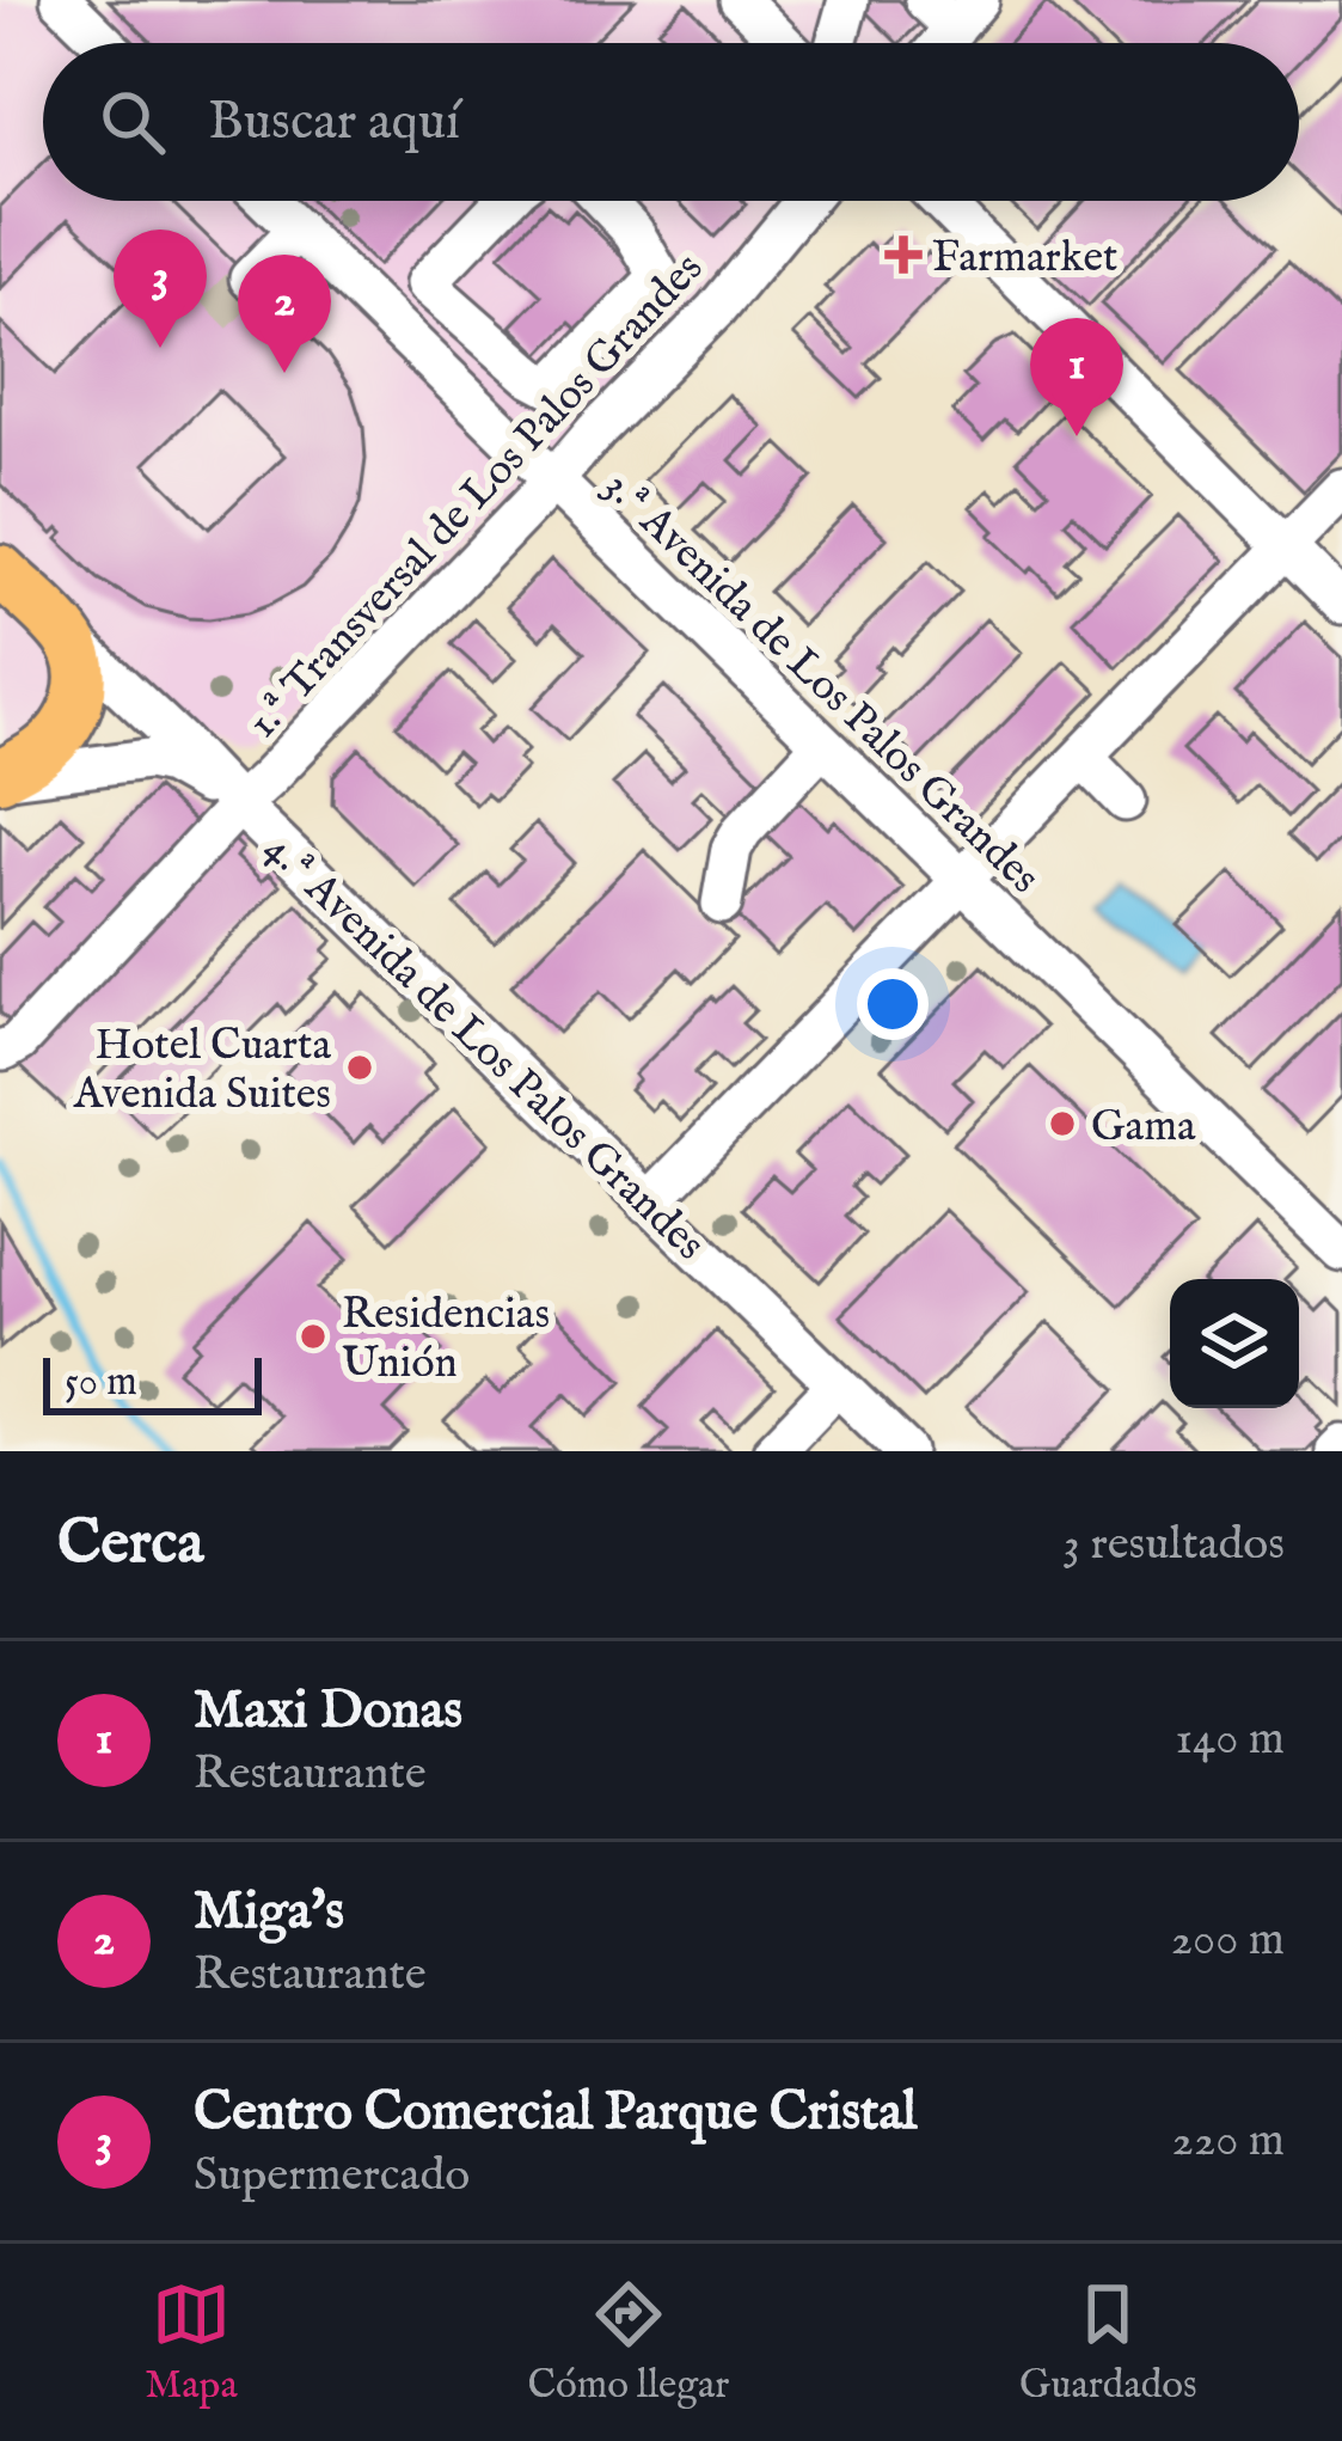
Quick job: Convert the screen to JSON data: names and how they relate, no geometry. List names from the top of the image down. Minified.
{"streets":{"main road":["4.ª Avenida de Los Palos Grandes"],"street":["1.ª Transversal de Los Palos Grandes","3.ª Avenida de Los Palos Grandes"]},"crossings":[["1.ª Transversal de Los Palos Grandes","3.ª Avenida de Los Palos Grandes"],["1.ª Transversal de Los Palos Grandes","4.ª Avenida de Los Palos Grandes"]],"places":{"health":["Farmarket"],"other":["Hotel Cuarta Avenida Suites","Gama","Residencias Unión"]},"scale_bar":"50 m","page":{"search":"Buscar aquí","pins":["3","2","1"],"scale":"50 m","heading":["Cerca","3 resultados"],"list":[{"mark":"1","name":"Maxi Donas","note":"Restaurante","value":"140 m"},{"mark":"2","name":"Miga's","note":"Restaurante","value":"200 m"},{"mark":"3","name":"Centro Comercial Parque Cristal","note":"Supermercado","value":"220 m"}],"nav":["Mapa","Cómo llegar","Guardados"]}}
